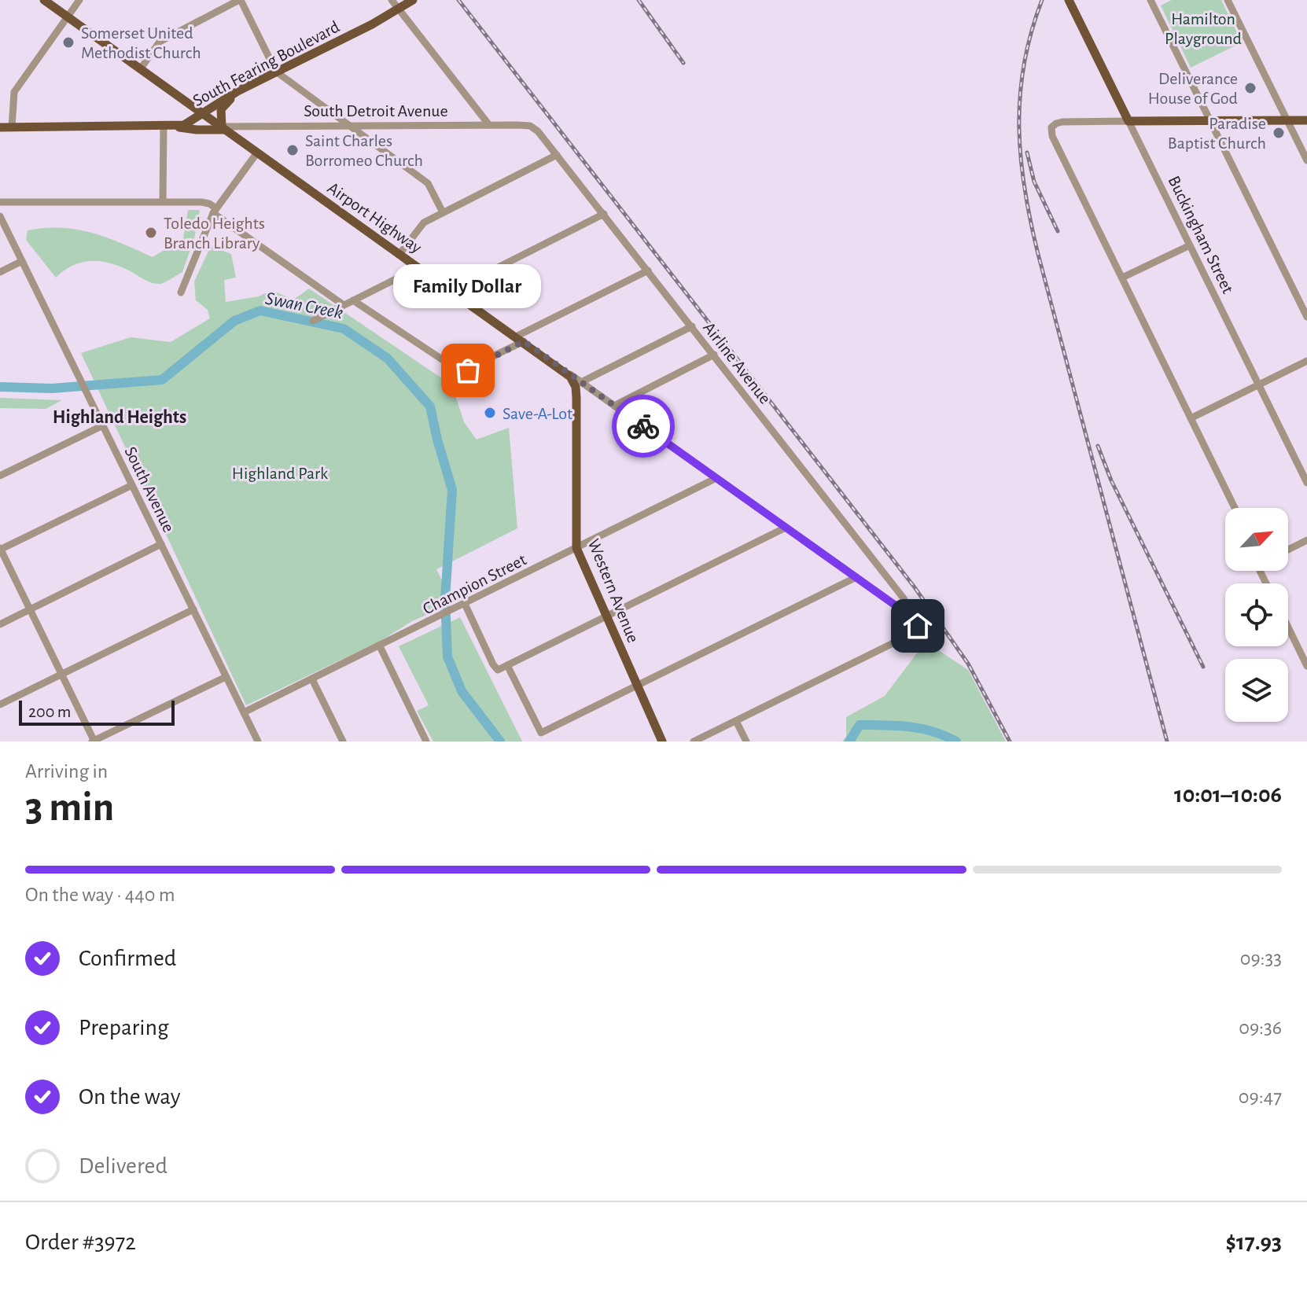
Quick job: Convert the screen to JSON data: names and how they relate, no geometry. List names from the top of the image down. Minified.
{"streets":{"main road":["South Fearing Boulevard","Airport Highway","Buckingham Street","Western Avenue"],"street":["South Detroit Avenue","Airline Avenue","South Avenue","Champion Street"]},"crossings":[["South Fearing Boulevard","Airport Highway"],["South Detroit Avenue","Airport Highway"],["South Detroit Avenue","Airline Avenue"],["Airport Highway","Western Avenue"],["South Avenue","Champion Street"],["Champion Street","Western Avenue"]],"districts":["Highland Heights"],"water":["Swan Creek"],"parks":["Hamilton Playground","Highland Park"],"places":["Somerset United Methodist Church","Deliverance House of God","Paradise Baptist Church","Saint Charles Borromeo Church","Toledo Heights Branch Library","Family Dollar","Save-A-Lot"],"scale_bar":"200 m","north":"top right","page":{"bubble":"Family Dollar","scale":"200 m","heading":["3 min","Arriving in","10:01–10:06"],"panel":["Order #3972","$17.93"],"bar":"On the way · 440 m","list":[["Confirmed","09:33"],["Preparing","09:36"],["On the way","09:47"],"Delivered"]}}
